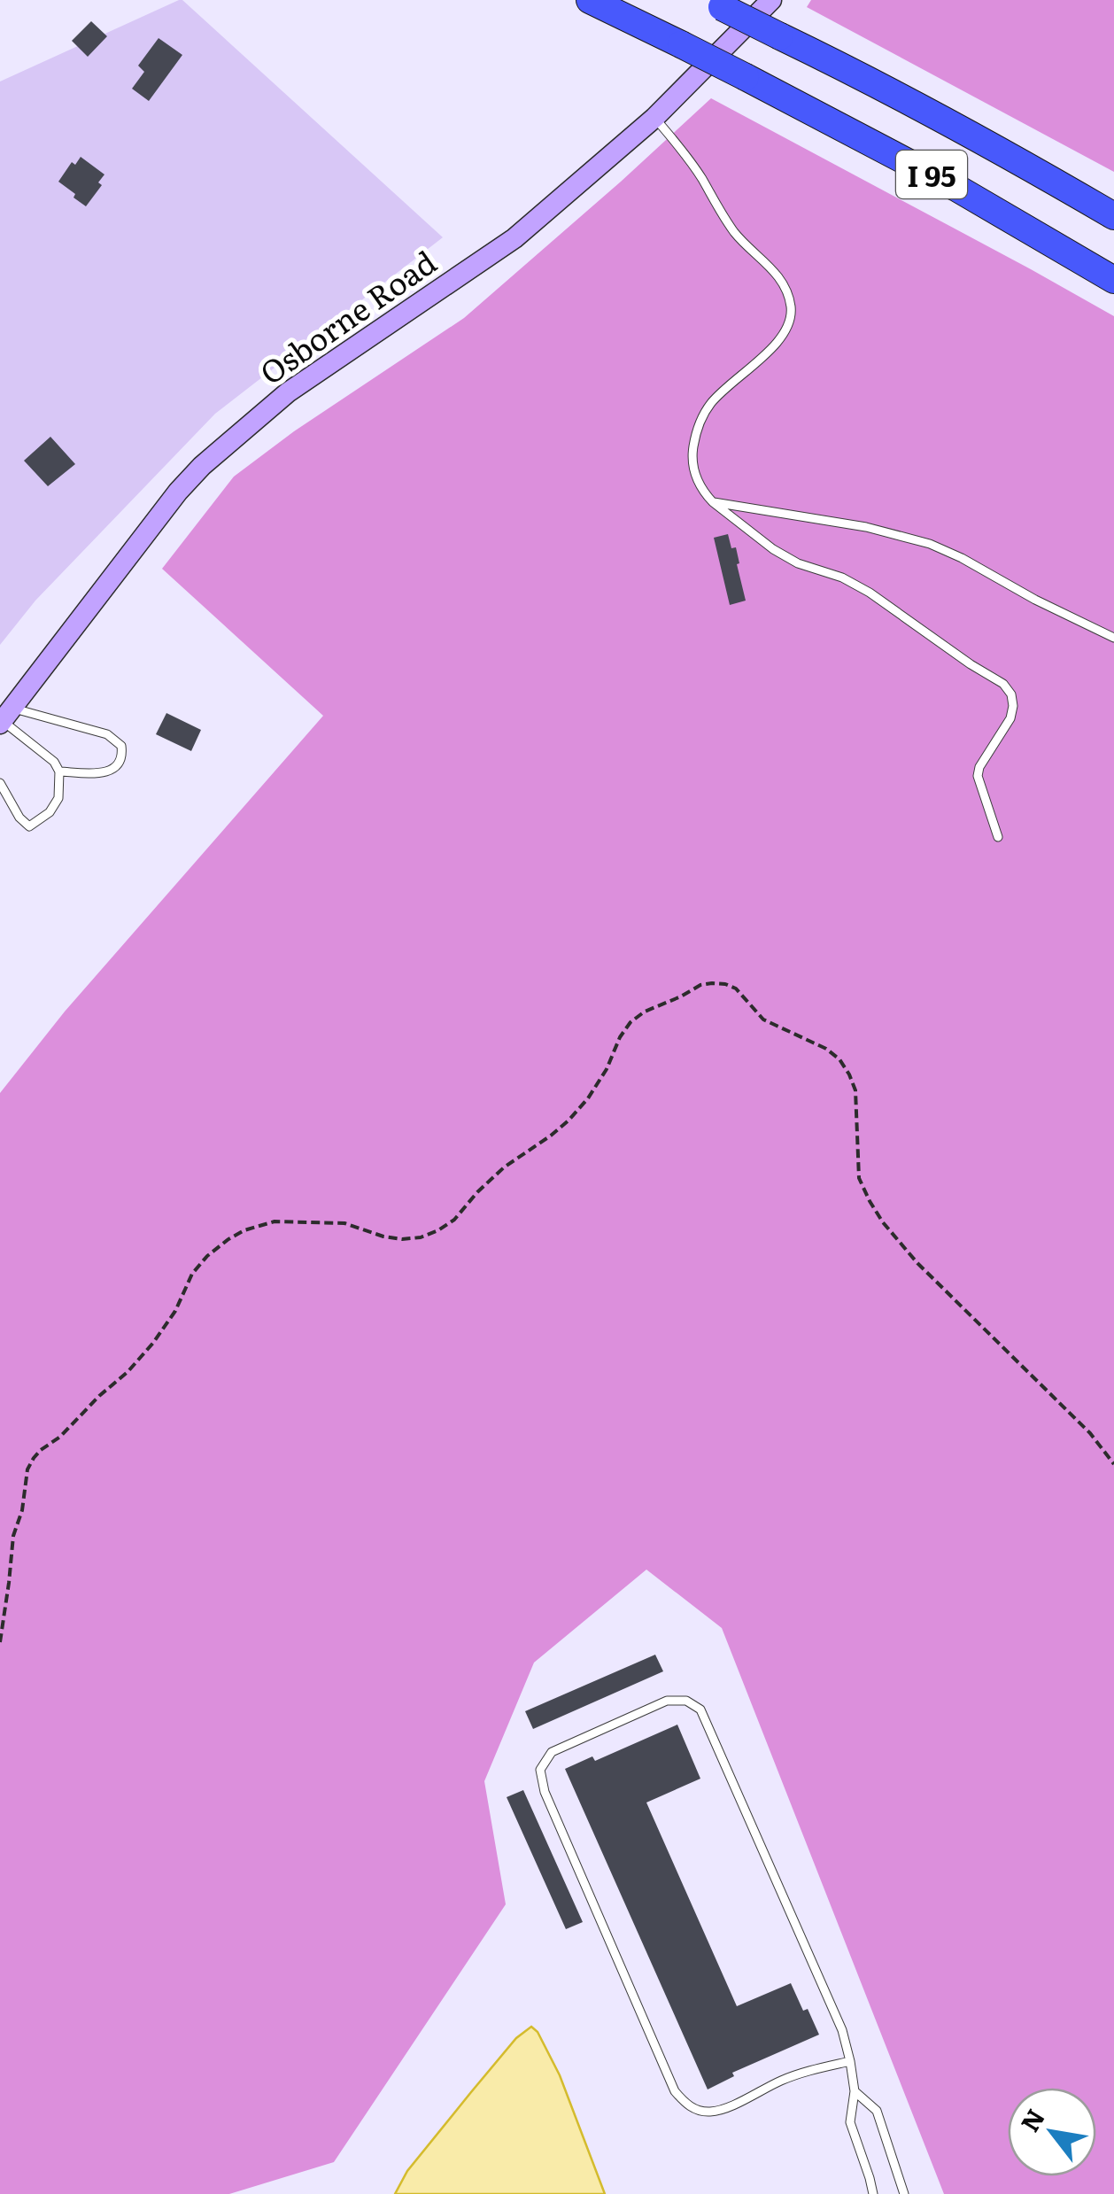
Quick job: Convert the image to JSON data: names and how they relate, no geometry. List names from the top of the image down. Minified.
{"streets":{"highway":["I 95"],"street":["Osborne Road"]},"north":"top left"}
